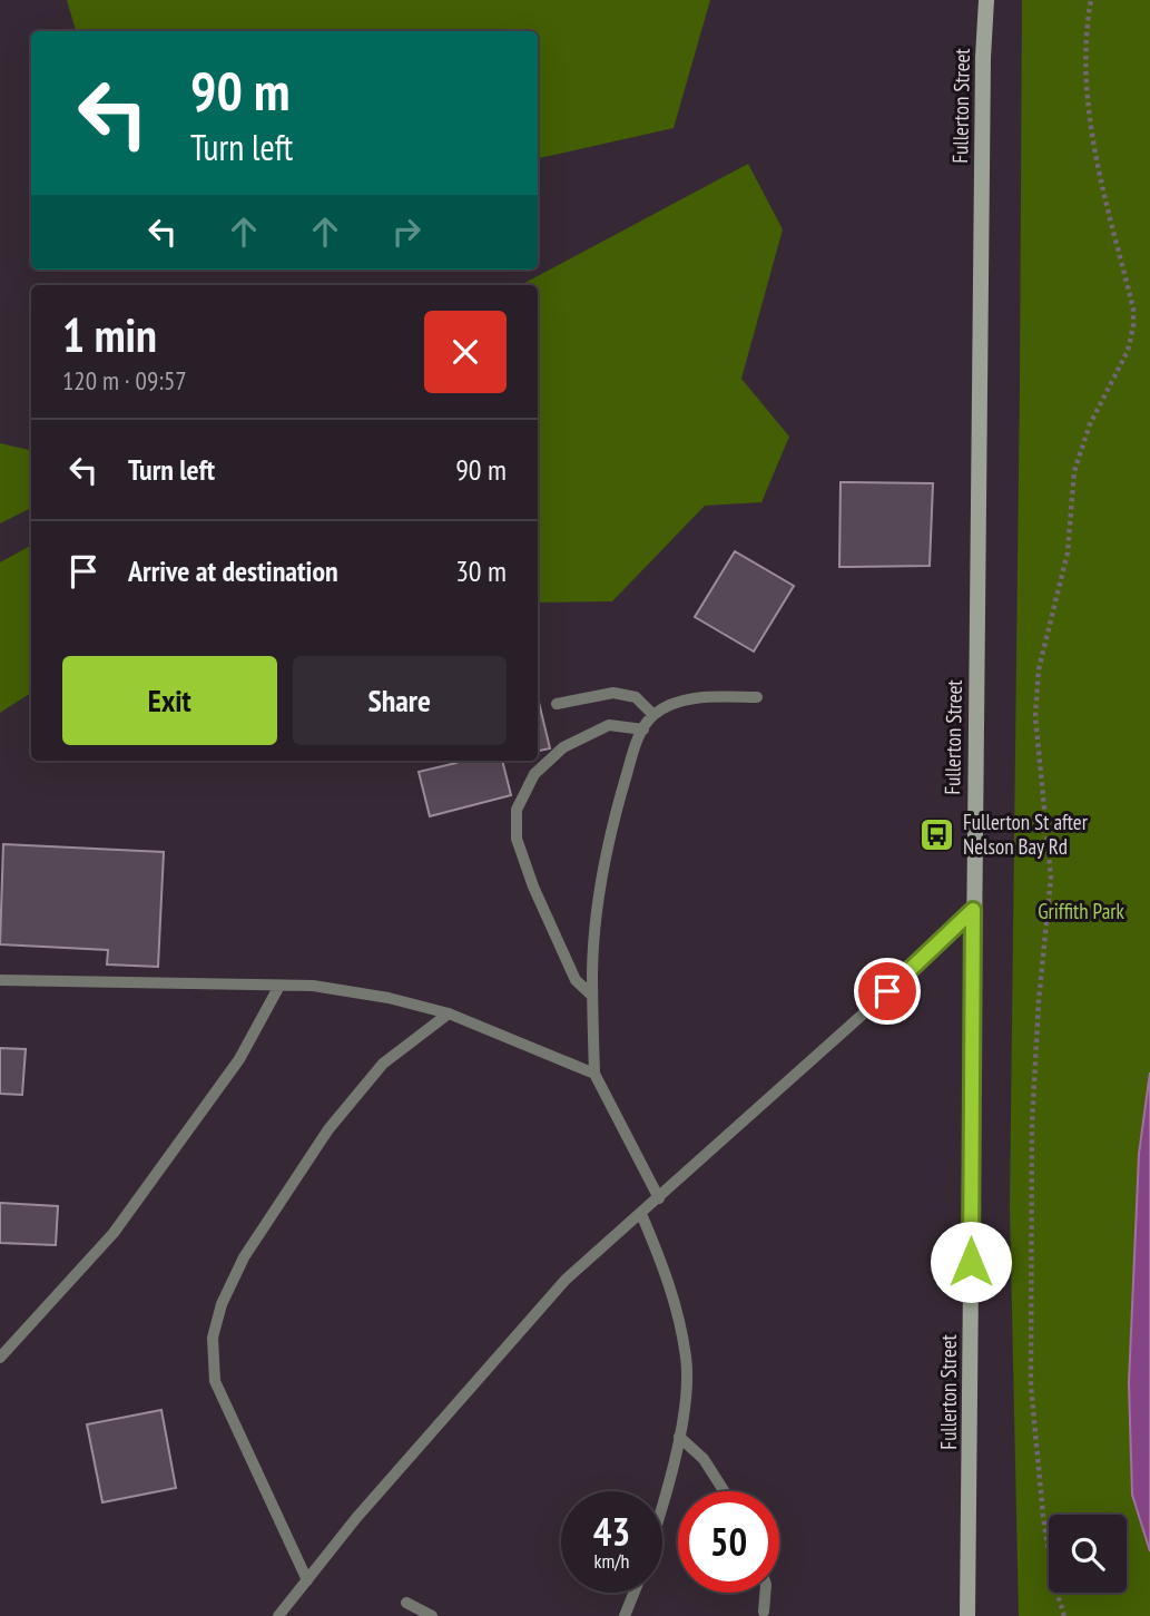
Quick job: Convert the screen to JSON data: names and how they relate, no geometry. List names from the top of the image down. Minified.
{"streets":{"main road":["Fullerton Street"]},"parks":["Griffith Park"],"places":{"bus stop":["Fullerton St after Nelson Bay Rd"]},"page":{"turn":["90 m","Turn left"],"heading":["1 min","120 m · 09:57"],"list":[{"name":"Turn left","value":"90 m"},{"name":"Arrive at destination","value":"30 m"}],"buttons":["Exit","Share"],"speed":"43 km/h","limit":"50"}}
